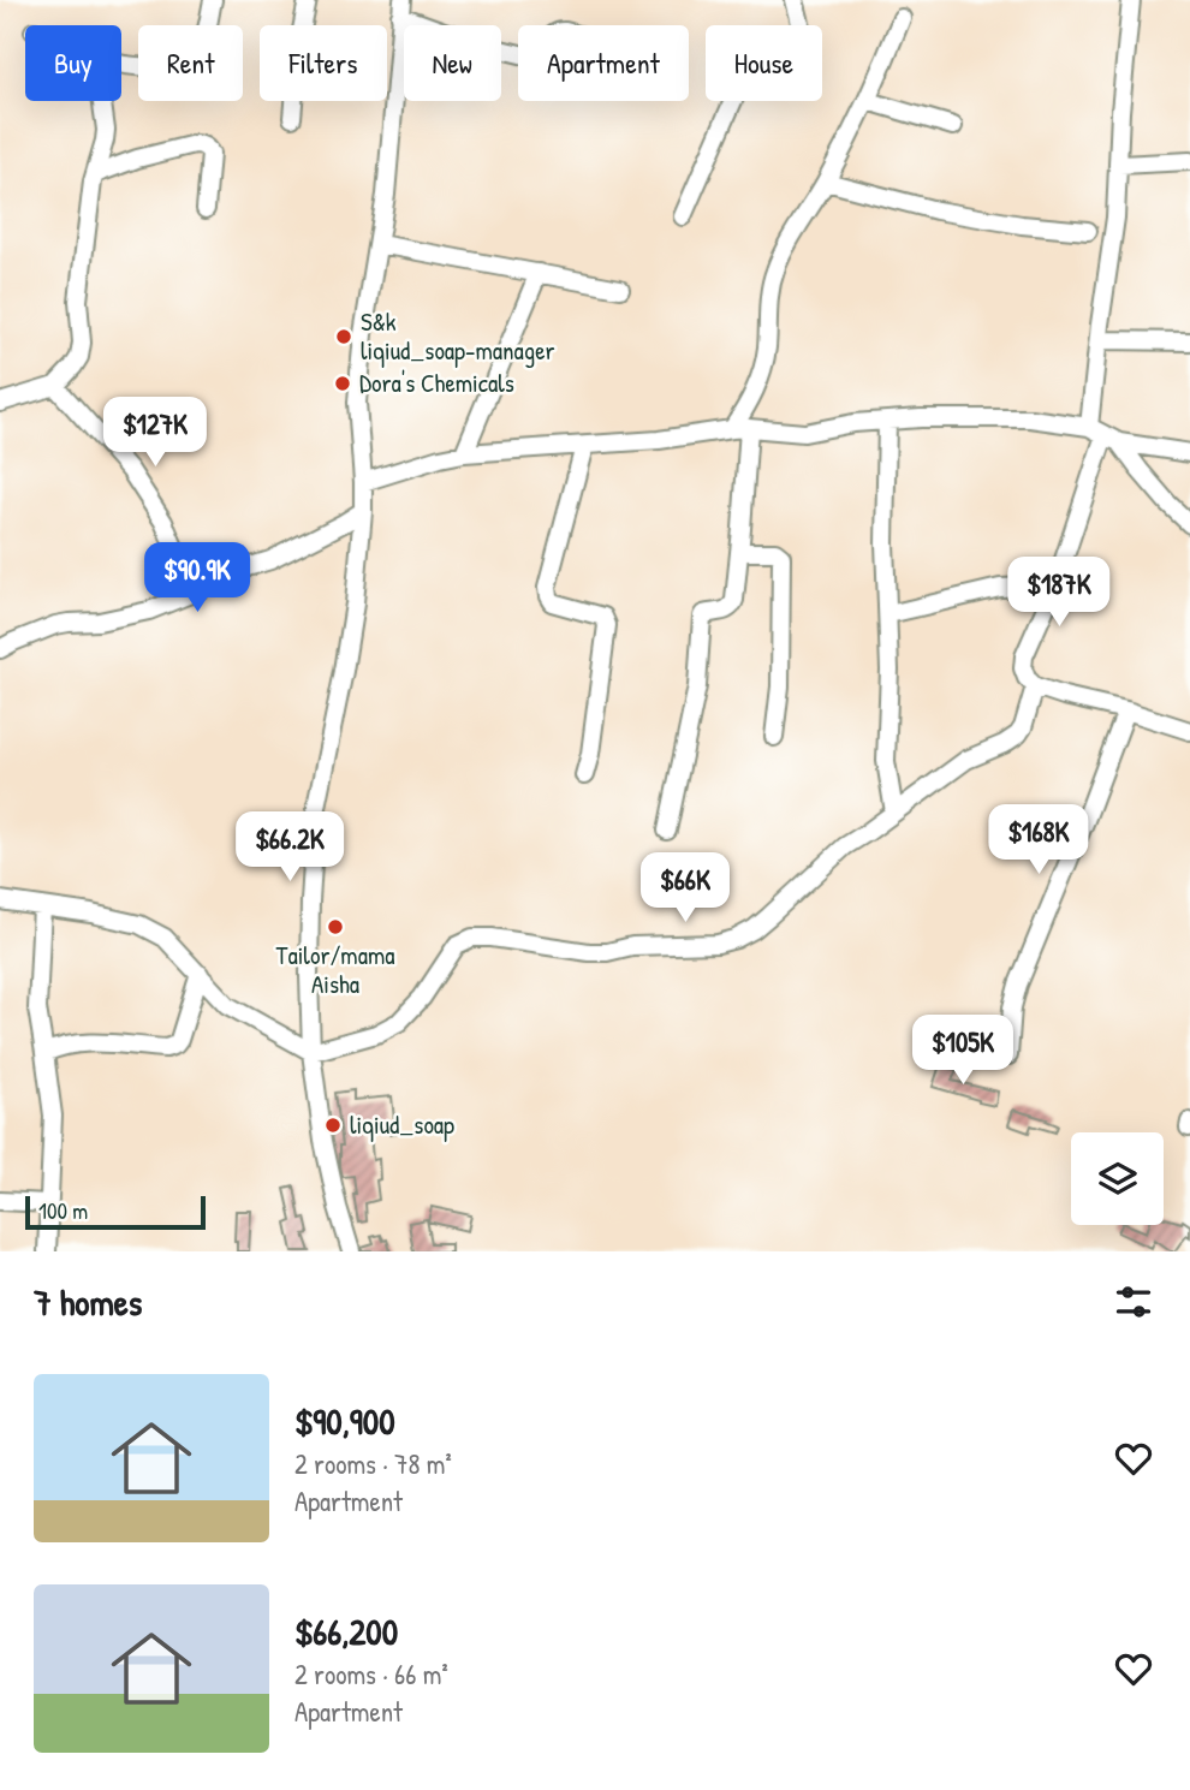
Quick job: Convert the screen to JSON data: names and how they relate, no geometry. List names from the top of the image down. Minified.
{"places":["S&k liqiud_soap-manager","Dora's Chemicals","Tailor/mama Aisha","liqiud_soap"],"scale_bar":"100 m","page":{"chip":["Buy","Rent","Filters","New","Apartment","House"],"price":["$127K","$90.9K","$187K","$168K","$66.2K","$66K","$105K"],"scale":"100 m","heading":"7 homes","list":[{"name":"$90,900","note":"2 rooms · 78 m² · Apartment"},{"name":"$66,200","note":"2 rooms · 66 m² · Apartment"}]}}
